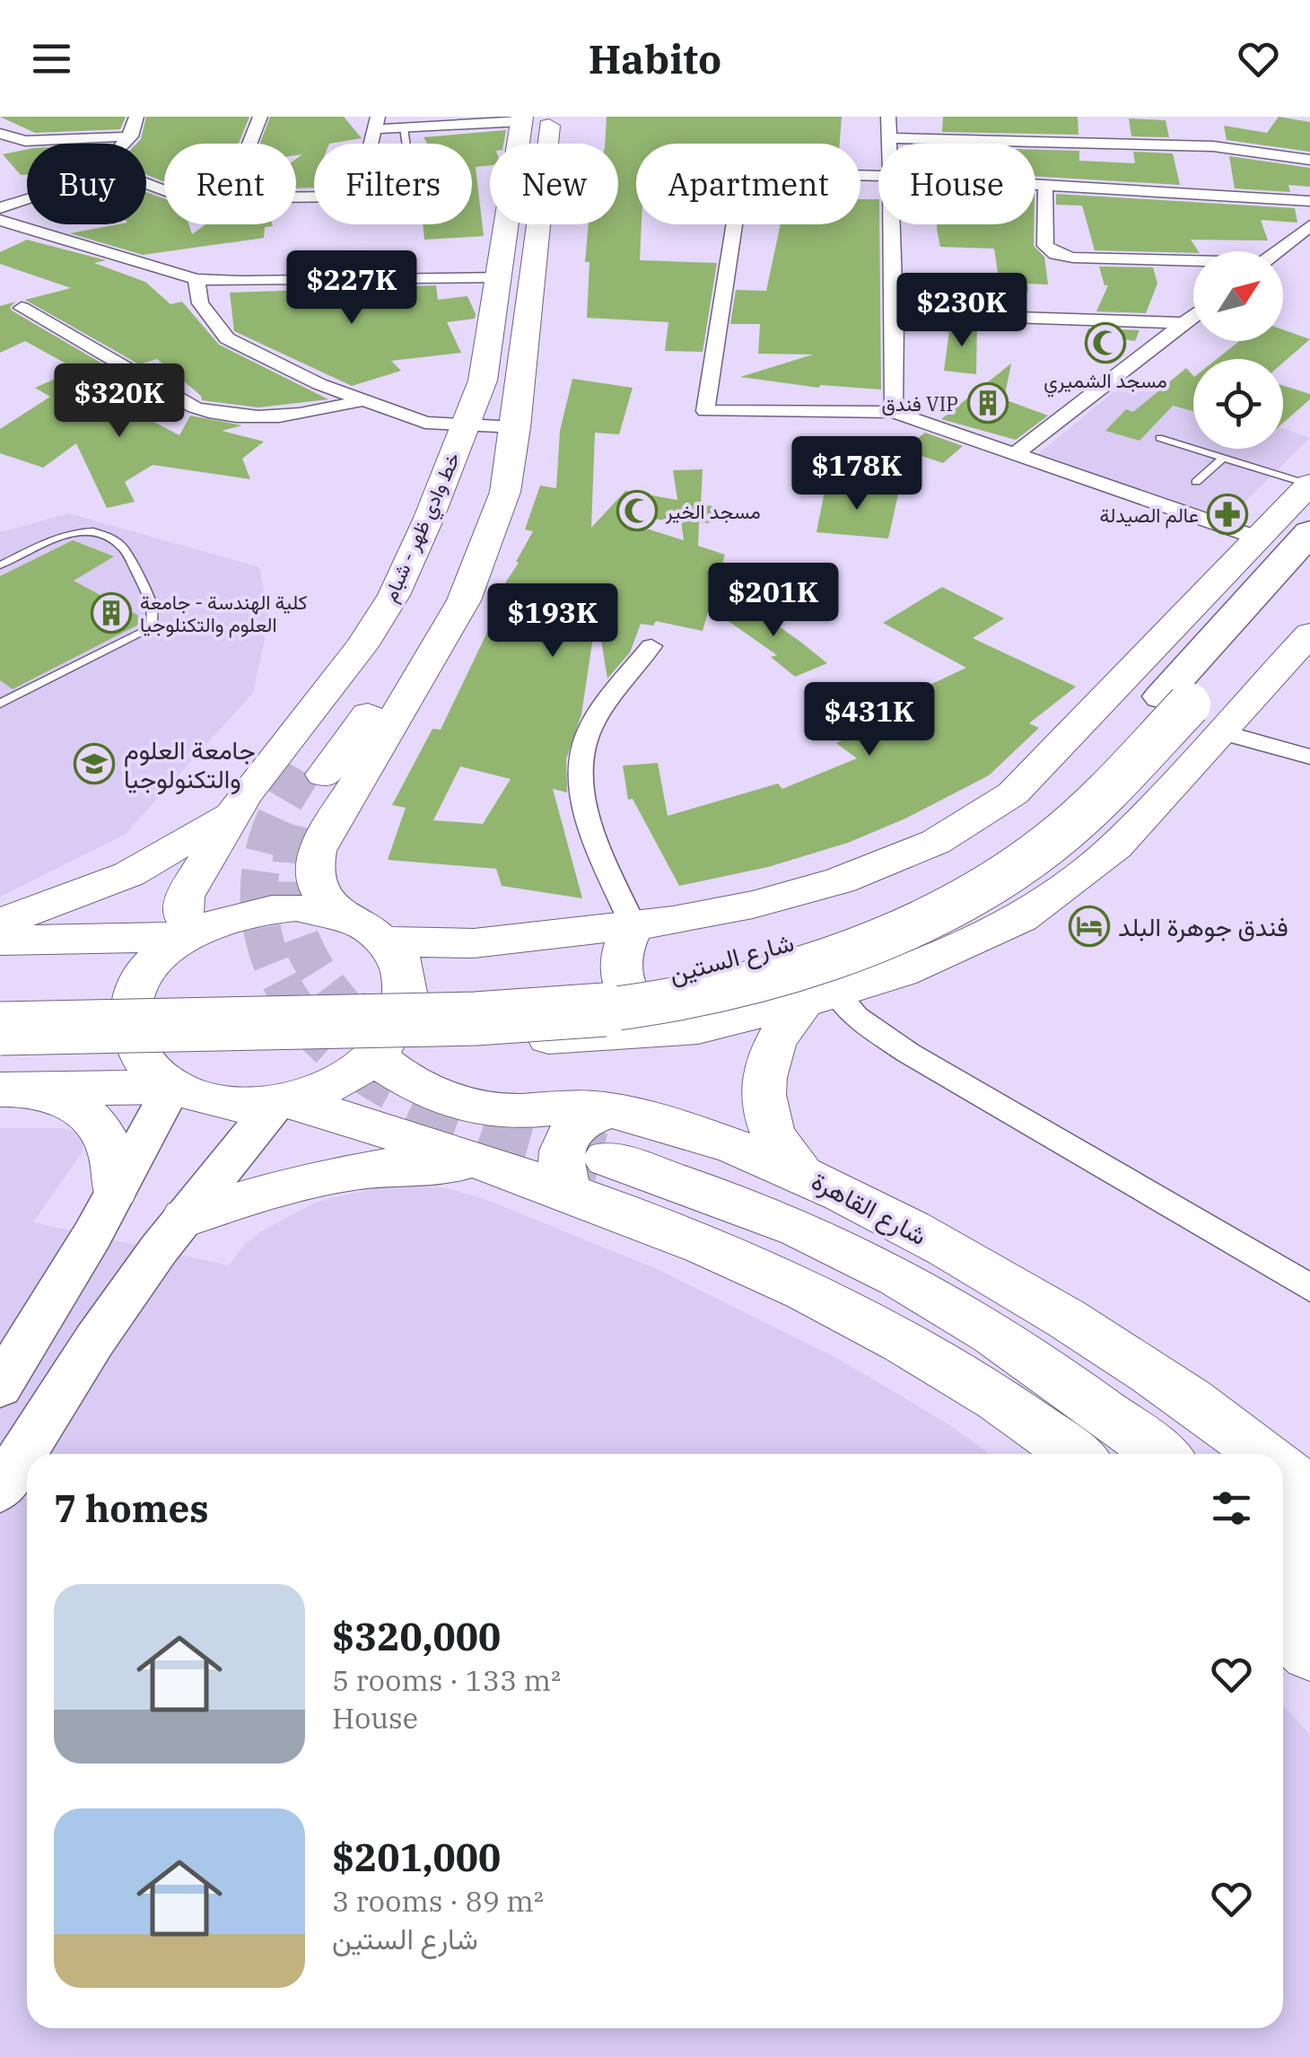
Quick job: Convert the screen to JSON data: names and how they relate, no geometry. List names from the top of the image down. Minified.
{"streets":{"highway":["شارع الستين"],"main road":["خط وادي ظهر - شبام","شارع القاهرة"]},"crossings":[["خط وادي ظهر - شبام","شارع الستين"],["خط وادي ظهر - شبام","شارع القاهرة"],["شارع الستين","شارع القاهرة"]],"places":{"mosque":["مسجد الشميري","مسجد الخير"],"building":["فندق VIP","كلية الهندسة - جامعة العلوم والتكنلوجيا"],"pharmacy":["عالم الصيدلة"],"school or university":["جامعة العلوم والتكنولوجيا"],"hotel":["فندق جوهرة البلد"]},"north":"top right","page":{"header":"Habito","chip":["Buy","Rent","Filters","New","Apartment","House"],"price":["$227K","$230K","$320K","$178K","$201K","$193K","$431K"],"heading":"7 homes","list":[{"name":"$320,000","note":"5 rooms · 133 m² · House"},{"name":"$201,000","note":"3 rooms · 89 m² · شارع الستين"}]}}
